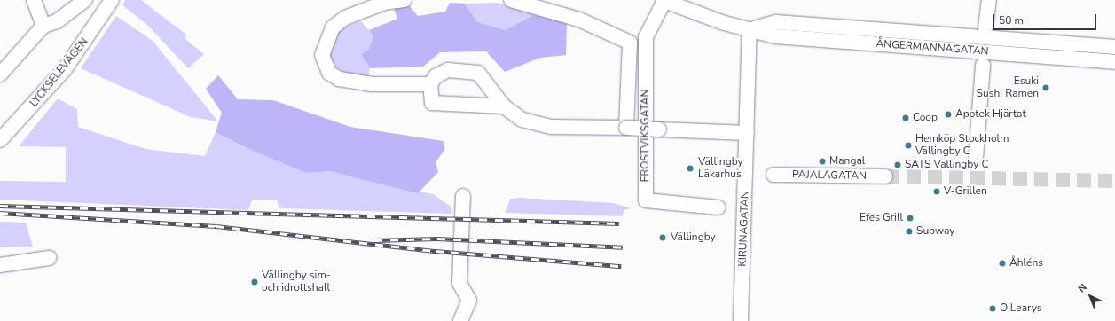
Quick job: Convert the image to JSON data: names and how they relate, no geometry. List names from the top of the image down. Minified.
{"streets":{"street":["ÅNGERMANNAGATAN","LYCKSELEVÄGEN","FROSTVIKSGATAN","PAJALAGATAN","KIRUNAGATAN"]},"crossings":[["ÅNGERMANNAGATAN","FROSTVIKSGATAN"],["ÅNGERMANNAGATAN","KIRUNAGATAN"]],"places":["Esuki Sushi Ramen","Apotek Hjärtat","Coop","Hemköp Stockholm Vällingby C","Mangal","SATS Vällingby C","Vällingby Läkarhus","V-Grillen","Efes Grill","Subway","Vällingby","Åhléns","Vällingby sim- och idrottshall","O'Learys"],"scale_bar":"50 m","north":"top left"}
